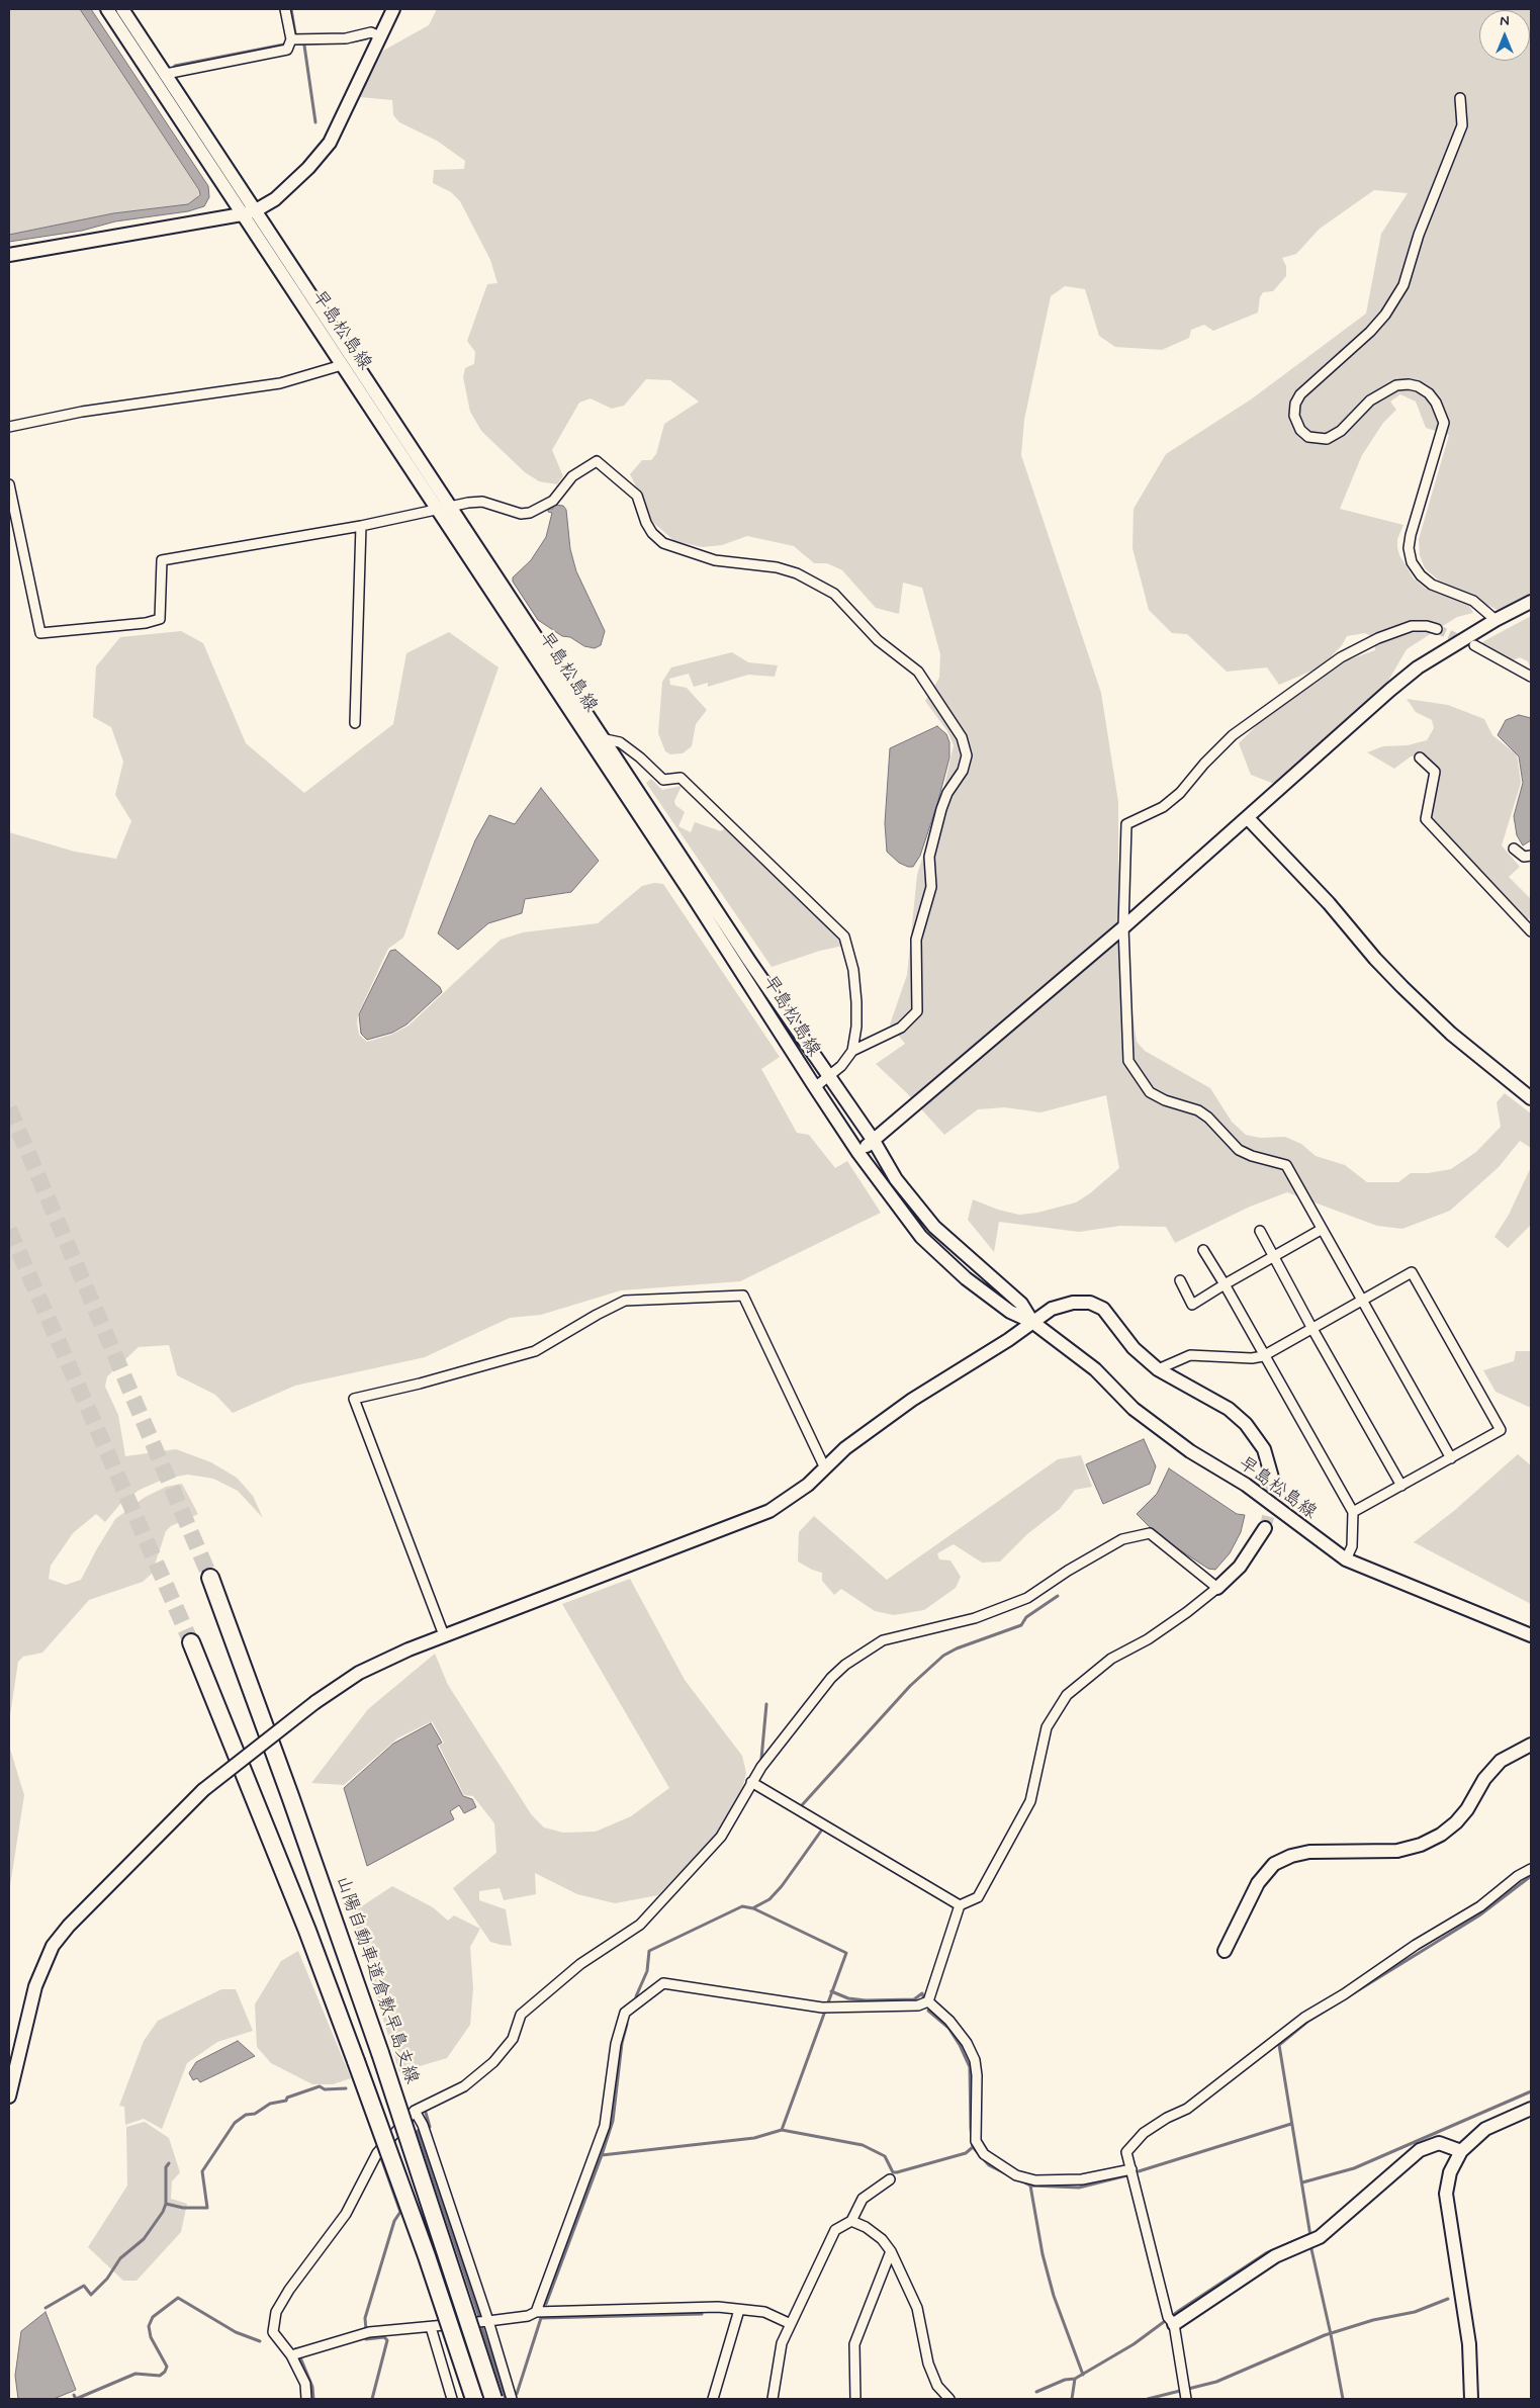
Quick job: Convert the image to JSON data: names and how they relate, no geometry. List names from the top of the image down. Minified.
{"streets":{"highway":["山陽自動車道倉敷早島支線"],"street":["早島松島線"]},"north":"top"}
